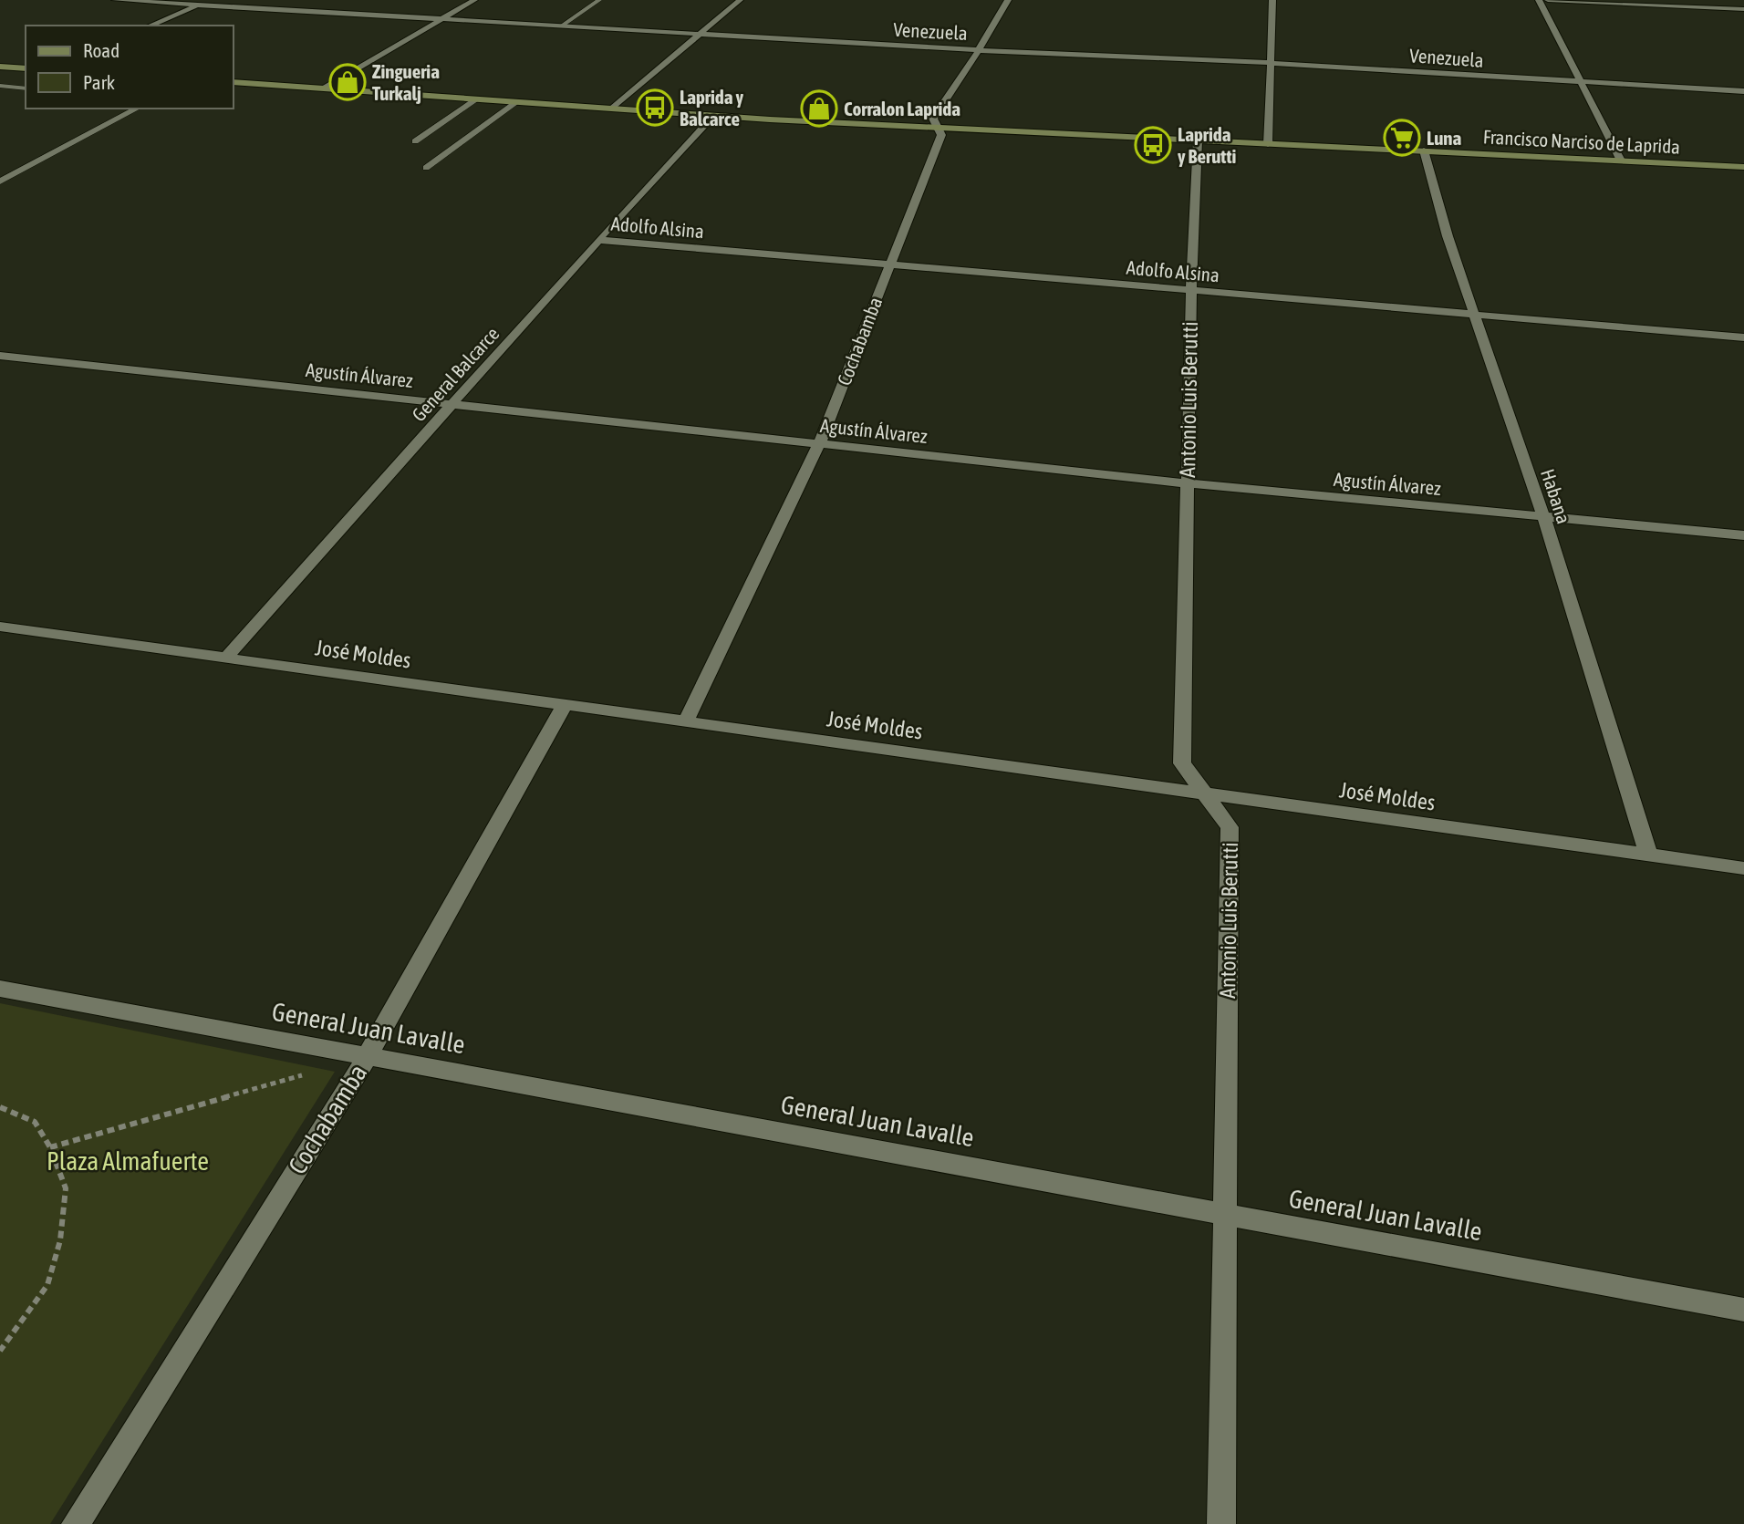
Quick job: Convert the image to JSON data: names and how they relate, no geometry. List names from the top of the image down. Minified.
{"streets":{"main road":["Francisco Narciso de Laprida"],"street":["Venezuela","Adolfo Alsina","Cochabamba","General Balcarce","Agustín Álvarez","Antonio Luis Berutti","Habana","José Moldes","General Juan Lavalle"]},"crossings":[["Venezuela","Cochabamba"],["Francisco Narciso de Laprida","Cochabamba"],["Francisco Narciso de Laprida","General Balcarce"],["Francisco Narciso de Laprida","Antonio Luis Berutti"],["Francisco Narciso de Laprida","Habana"],["Adolfo Alsina","Cochabamba"],["Adolfo Alsina","General Balcarce"],["Adolfo Alsina","Antonio Luis Berutti"],["Adolfo Alsina","Habana"],["Cochabamba","Agustín Álvarez"],["Cochabamba","José Moldes"],["Cochabamba","General Juan Lavalle"],["General Balcarce","Agustín Álvarez"],["General Balcarce","José Moldes"],["Agustín Álvarez","Antonio Luis Berutti"],["Agustín Álvarez","Habana"],["Antonio Luis Berutti","José Moldes"],["Antonio Luis Berutti","General Juan Lavalle"],["Habana","José Moldes"]],"parks":["Plaza Almafuerte"],"places":{"shop":["Zingueria Turkalj","Corralon Laprida"],"bus stop":["Laprida y Balcarce","Laprida y Berutti"],"supermarket":["Luna"]},"legend":["Road","Park"]}
